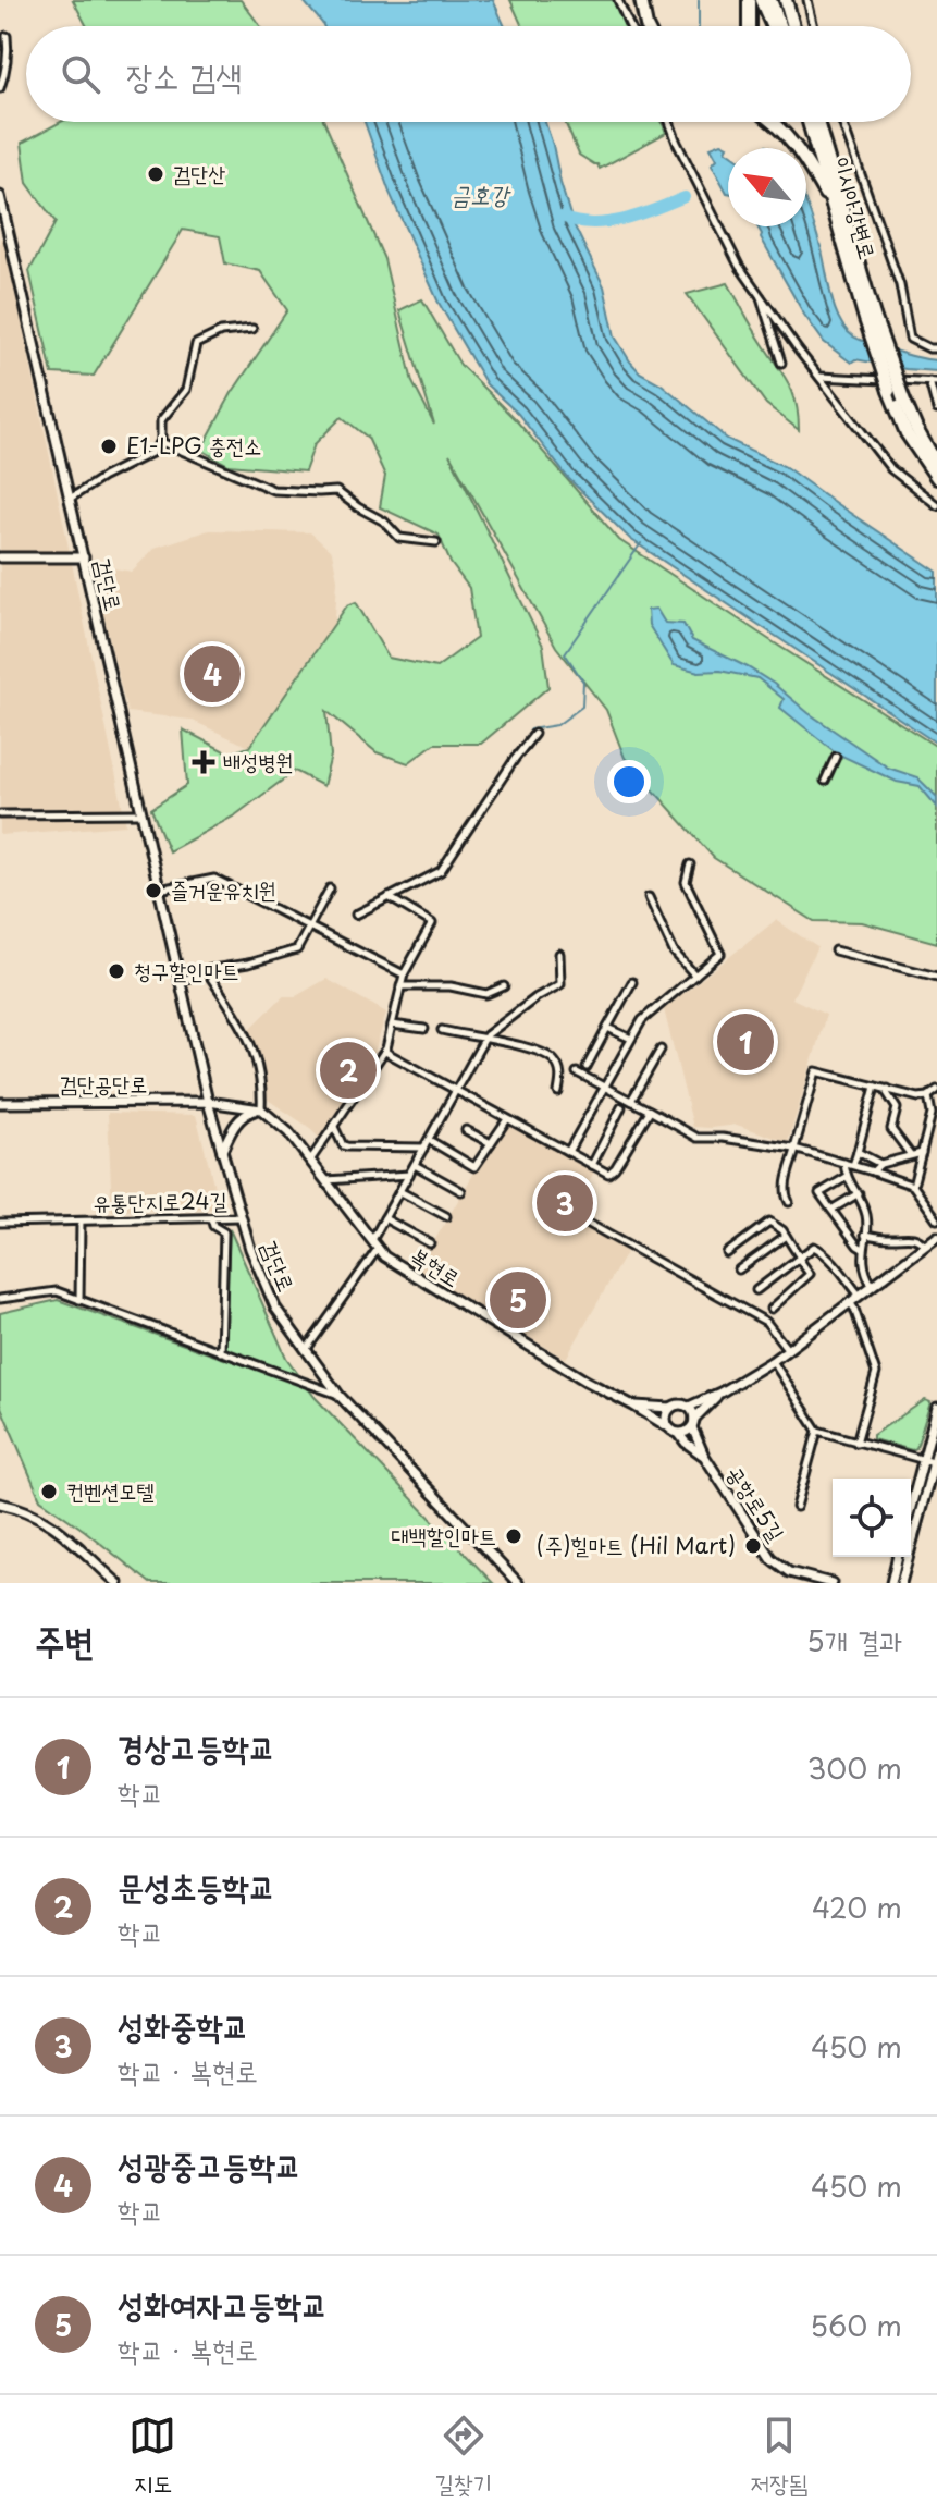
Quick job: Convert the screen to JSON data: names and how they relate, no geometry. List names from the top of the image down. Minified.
{"streets":{"highway":["이시아강변로"],"main road":["검단로","검단공단로","복현로","공항로5길"],"street":["유통단지로24길"]},"crossings":[["검단로","검단공단로"],["검단로","유통단지로24길"]],"water":["금호강"],"places":{"other":["검단산","E1-LPG 충전소","즐거운유치원","청구할인마트","컨벤션모텔","대백할인마트","(주)힐마트 (Hil Mart)"],"health":["배성병원"]},"north":"top left","page":{"search":"장소 검색","pins":["4","1","2","3","5"],"heading":["주변","5개 결과"],"list":[{"mark":"1","name":"경상고등학교","note":"학교","value":"300 m"},{"mark":"2","name":"문성초등학교","note":"학교","value":"420 m"},{"mark":"3","name":"성화중학교","note":"학교 · 복현로","value":"450 m"},{"mark":"4","name":"성광중고등학교","note":"학교","value":"450 m"},{"mark":"5","name":"성화여자고등학교","note":"학교 · 복현로","value":"560 m"}],"nav":["지도","길찾기","저장됨"]}}
